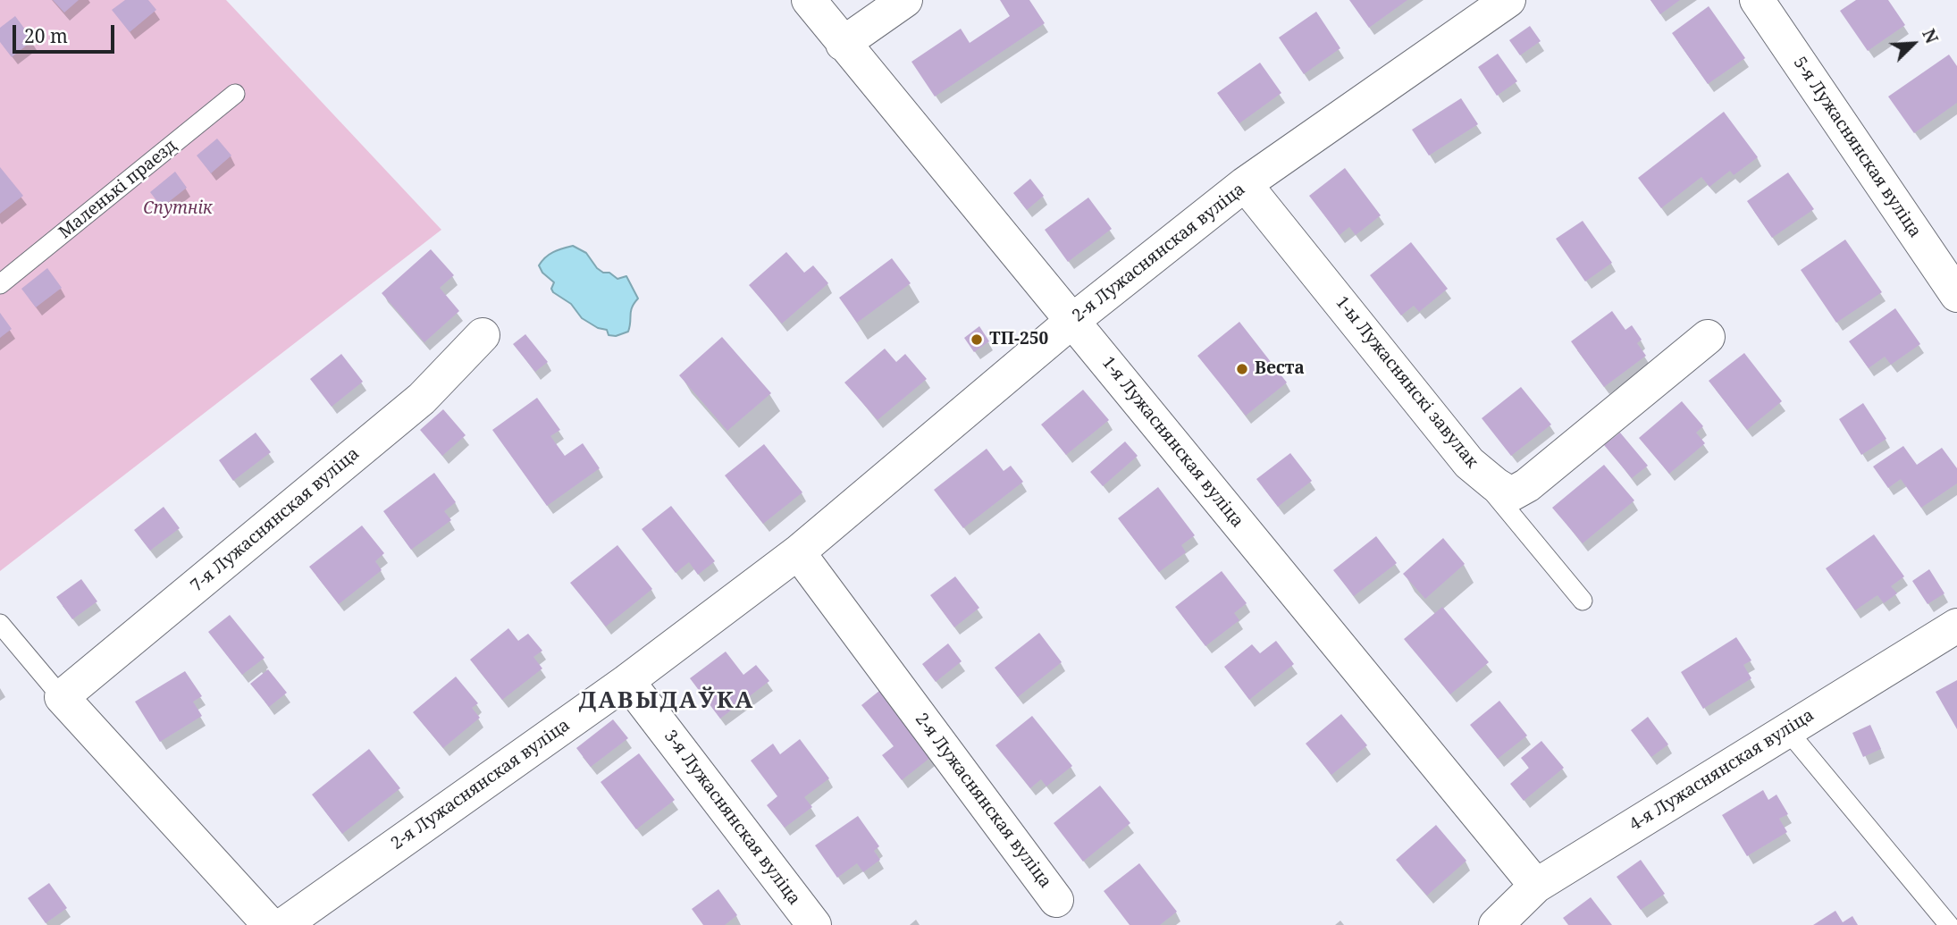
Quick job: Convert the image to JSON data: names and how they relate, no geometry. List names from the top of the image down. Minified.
{"streets":{"street":["5-я Лужаснянская вуліца","2-я Лужаснянская вуліца","1-ы Лужаснянскі завулак","1-я Лужаснянская вуліца","7-я Лужаснянская вуліца","4-я Лужаснянская вуліца","3-я Лужаснянская вуліца"],"lane":["Маленькі праезд"]},"crossings":[["2-я Лужаснянская вуліца","1-ы Лужаснянскі завулак"],["2-я Лужаснянская вуліца","1-я Лужаснянская вуліца"],["2-я Лужаснянская вуліца","3-я Лужаснянская вуліца"],["1-я Лужаснянская вуліца","4-я Лужаснянская вуліца"]],"districts":["ДАВЫДАЎКА"],"parks":["Спутнік"],"places":["ТП-250","Веста"],"scale_bar":"20 m","north":"top right"}
